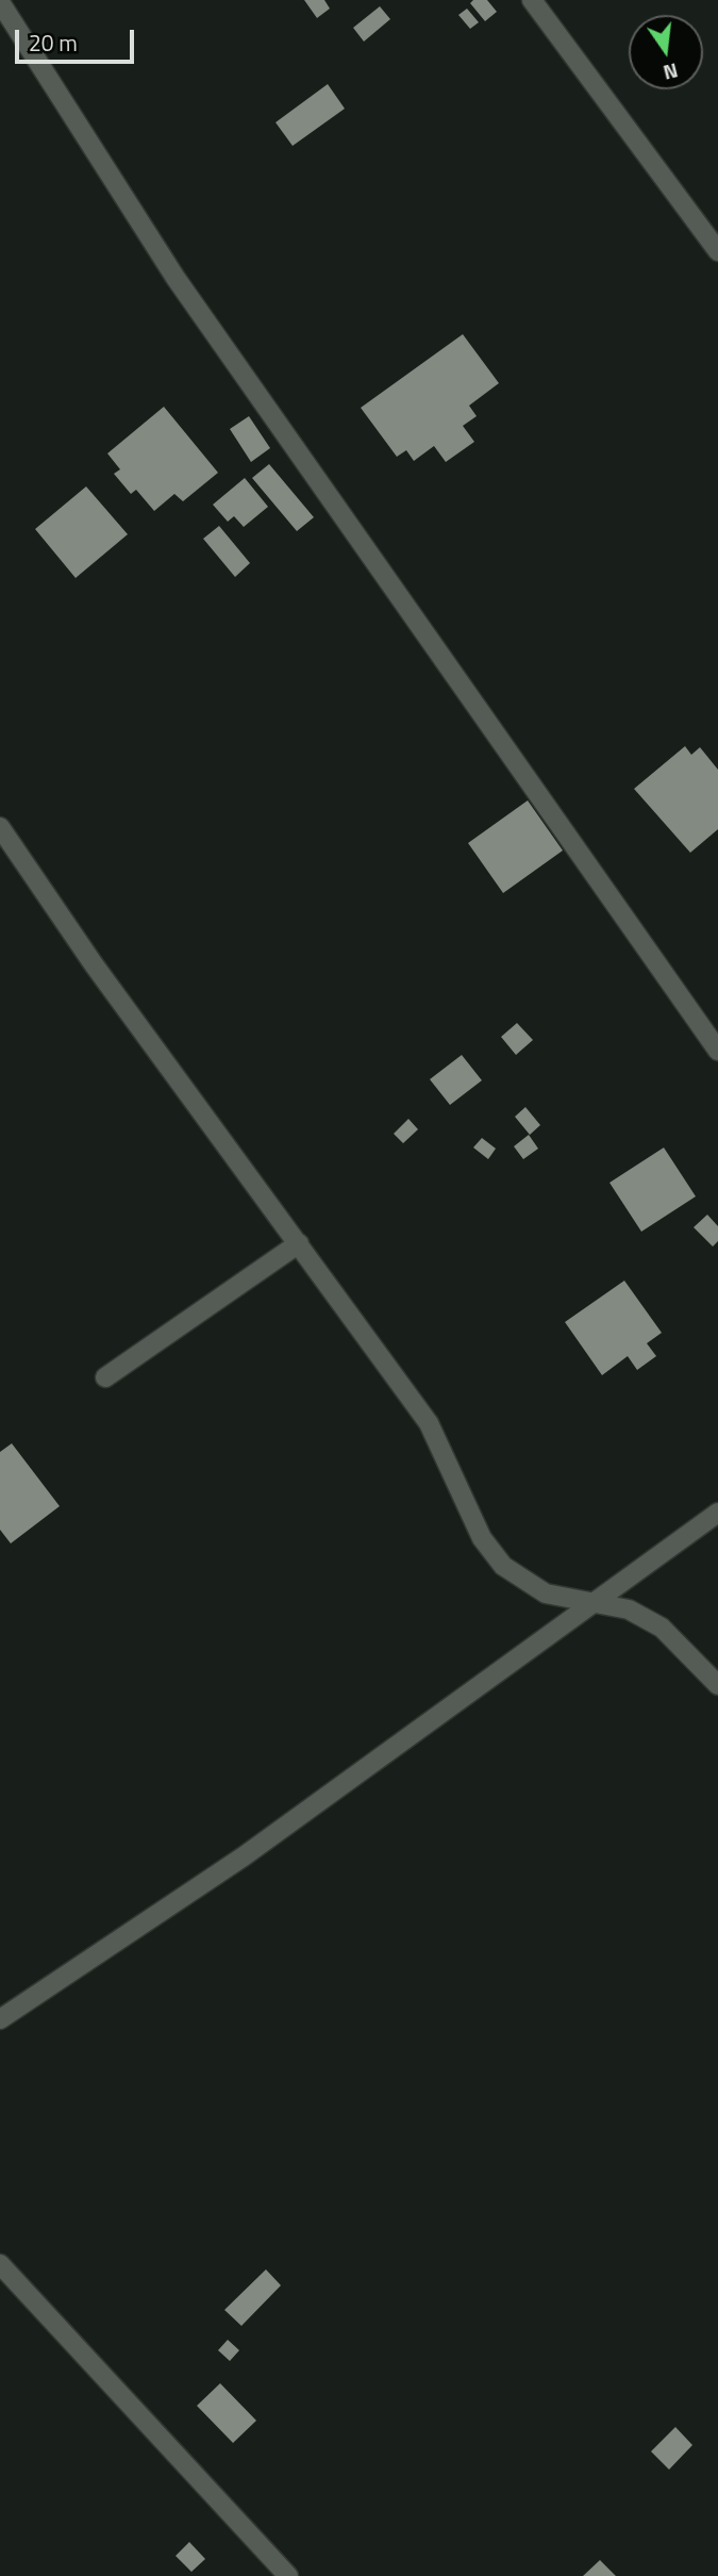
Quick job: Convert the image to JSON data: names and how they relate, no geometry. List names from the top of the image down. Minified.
{"scale_bar":"20 m","north":"bottom"}
